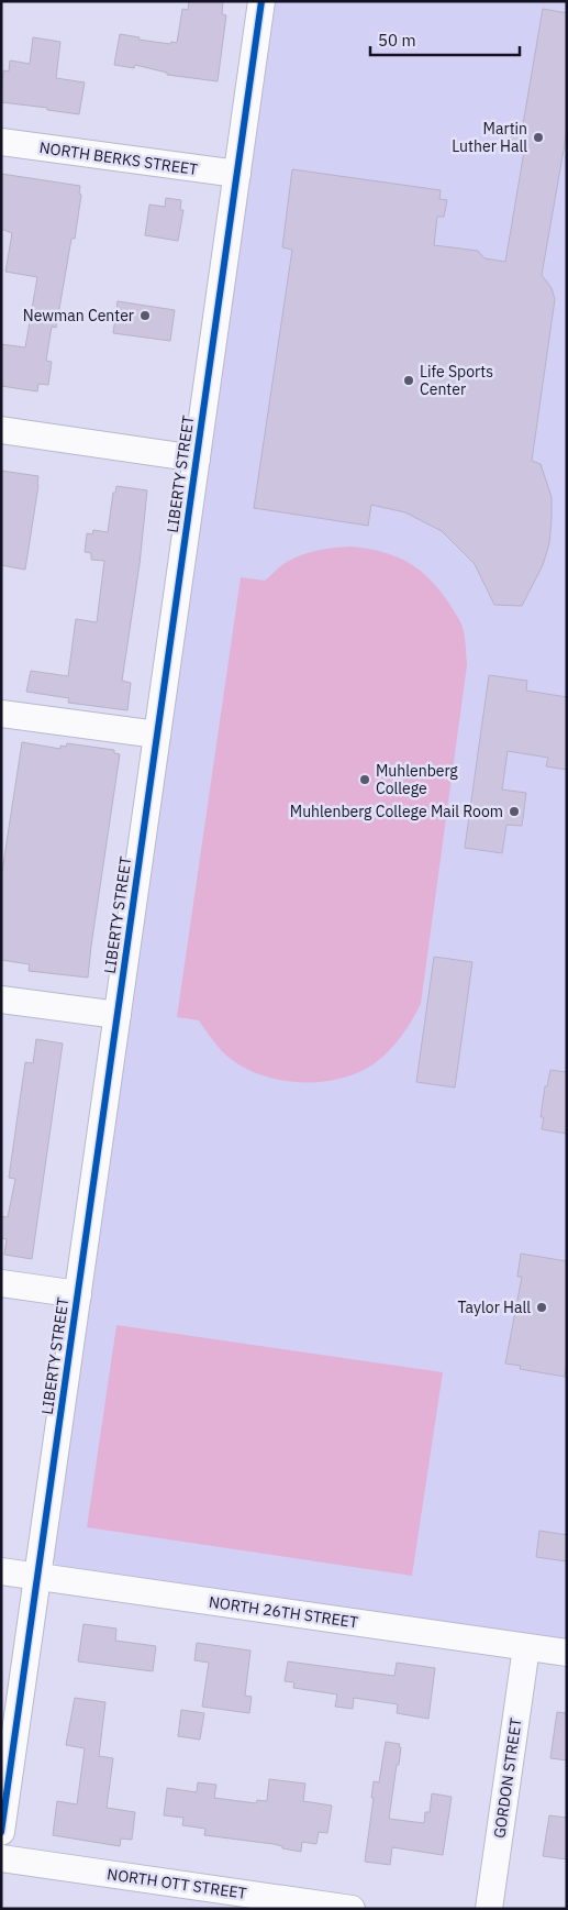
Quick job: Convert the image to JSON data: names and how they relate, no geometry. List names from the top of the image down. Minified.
{"streets":{"street":["NORTH BERKS STREET","LIBERTY STREET","NORTH 26TH STREET","GORDON STREET","NORTH OTT STREET"]},"crossings":[["NORTH BERKS STREET","LIBERTY STREET"],["LIBERTY STREET","NORTH 26TH STREET"],["NORTH 26TH STREET","GORDON STREET"]],"places":["Martin Luther Hall","Newman Center","Life Sports Center","Muhlenberg College","Muhlenberg College Mail Room","Taylor Hall"],"scale_bar":"50 m"}
